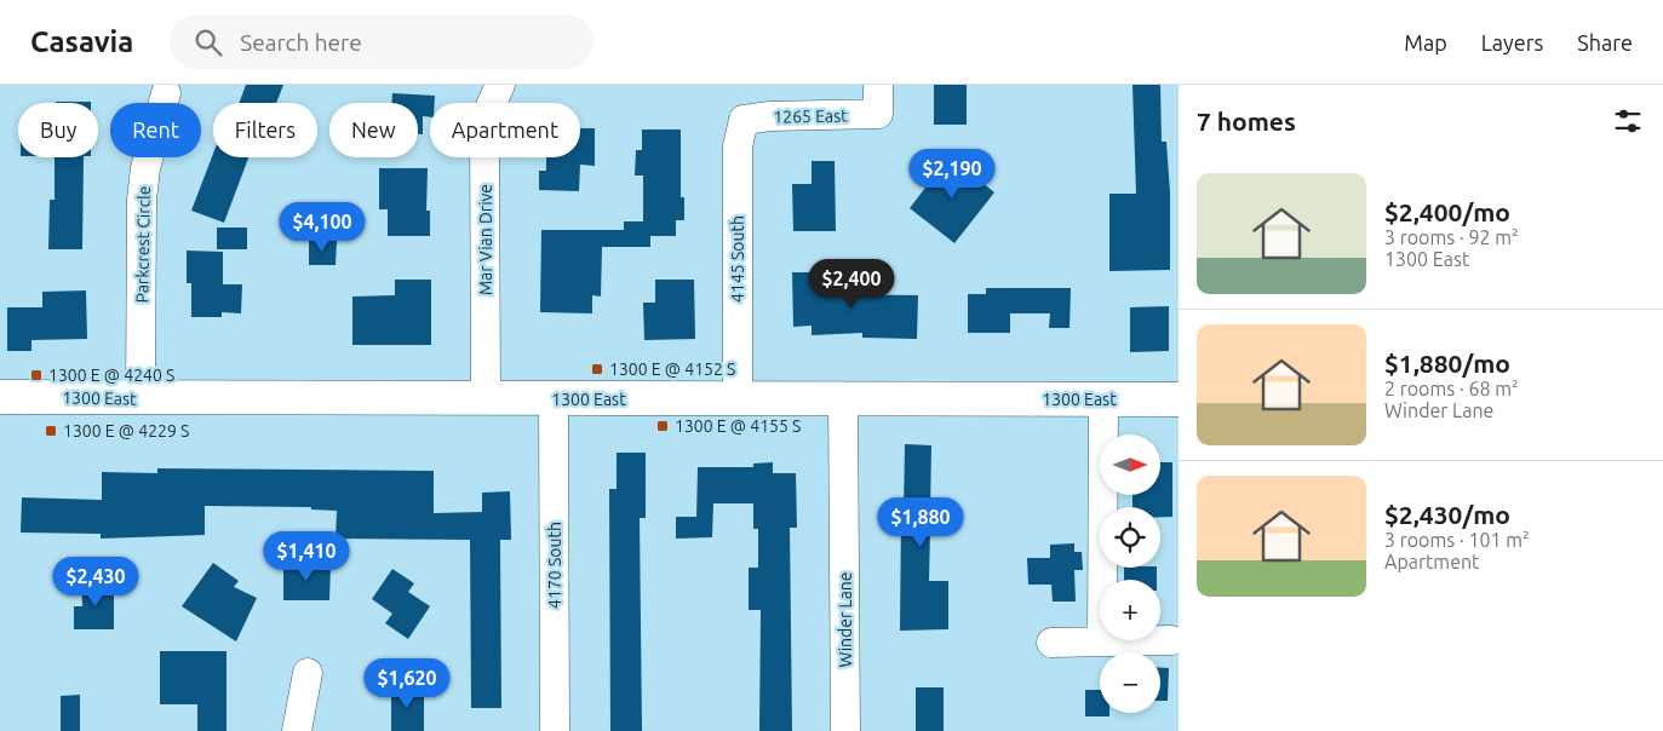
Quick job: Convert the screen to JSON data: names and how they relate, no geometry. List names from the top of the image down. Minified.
{"streets":{"main road":["1300 East"],"street":["1265 East","Mar Vian Drive","Parkcrest Circle","4145 South","4170 South","Winder Lane"]},"crossings":[["1265 East","4145 South"],["Mar Vian Drive","1300 East"],["Parkcrest Circle","1300 East"],["4145 South","1300 East"],["1300 East","4170 South"],["1300 East","Winder Lane"]],"places":{"transit":["1300 E @ 4152 S","1300 E @ 4240 S","1300 E @ 4155 S","1300 E @ 4229 S"]},"north":"right","page":{"header":"Casavia","search":"Search here","nav":["Map","Layers","Share"],"heading":"7 homes","chip":["Buy","Rent","Filters","New","Apartment"],"price":["$2,190","$4,100","$2,400","$1,880","$1,410","$2,430","$1,620"],"list":[{"name":"$2,400/mo","note":"3 rooms · 92 m² · 1300 East"},{"name":"$1,880/mo","note":"2 rooms · 68 m² · Winder Lane"},{"name":"$2,430/mo","note":"3 rooms · 101 m² · Apartment"}],"map_buttons":["+","−"]}}
